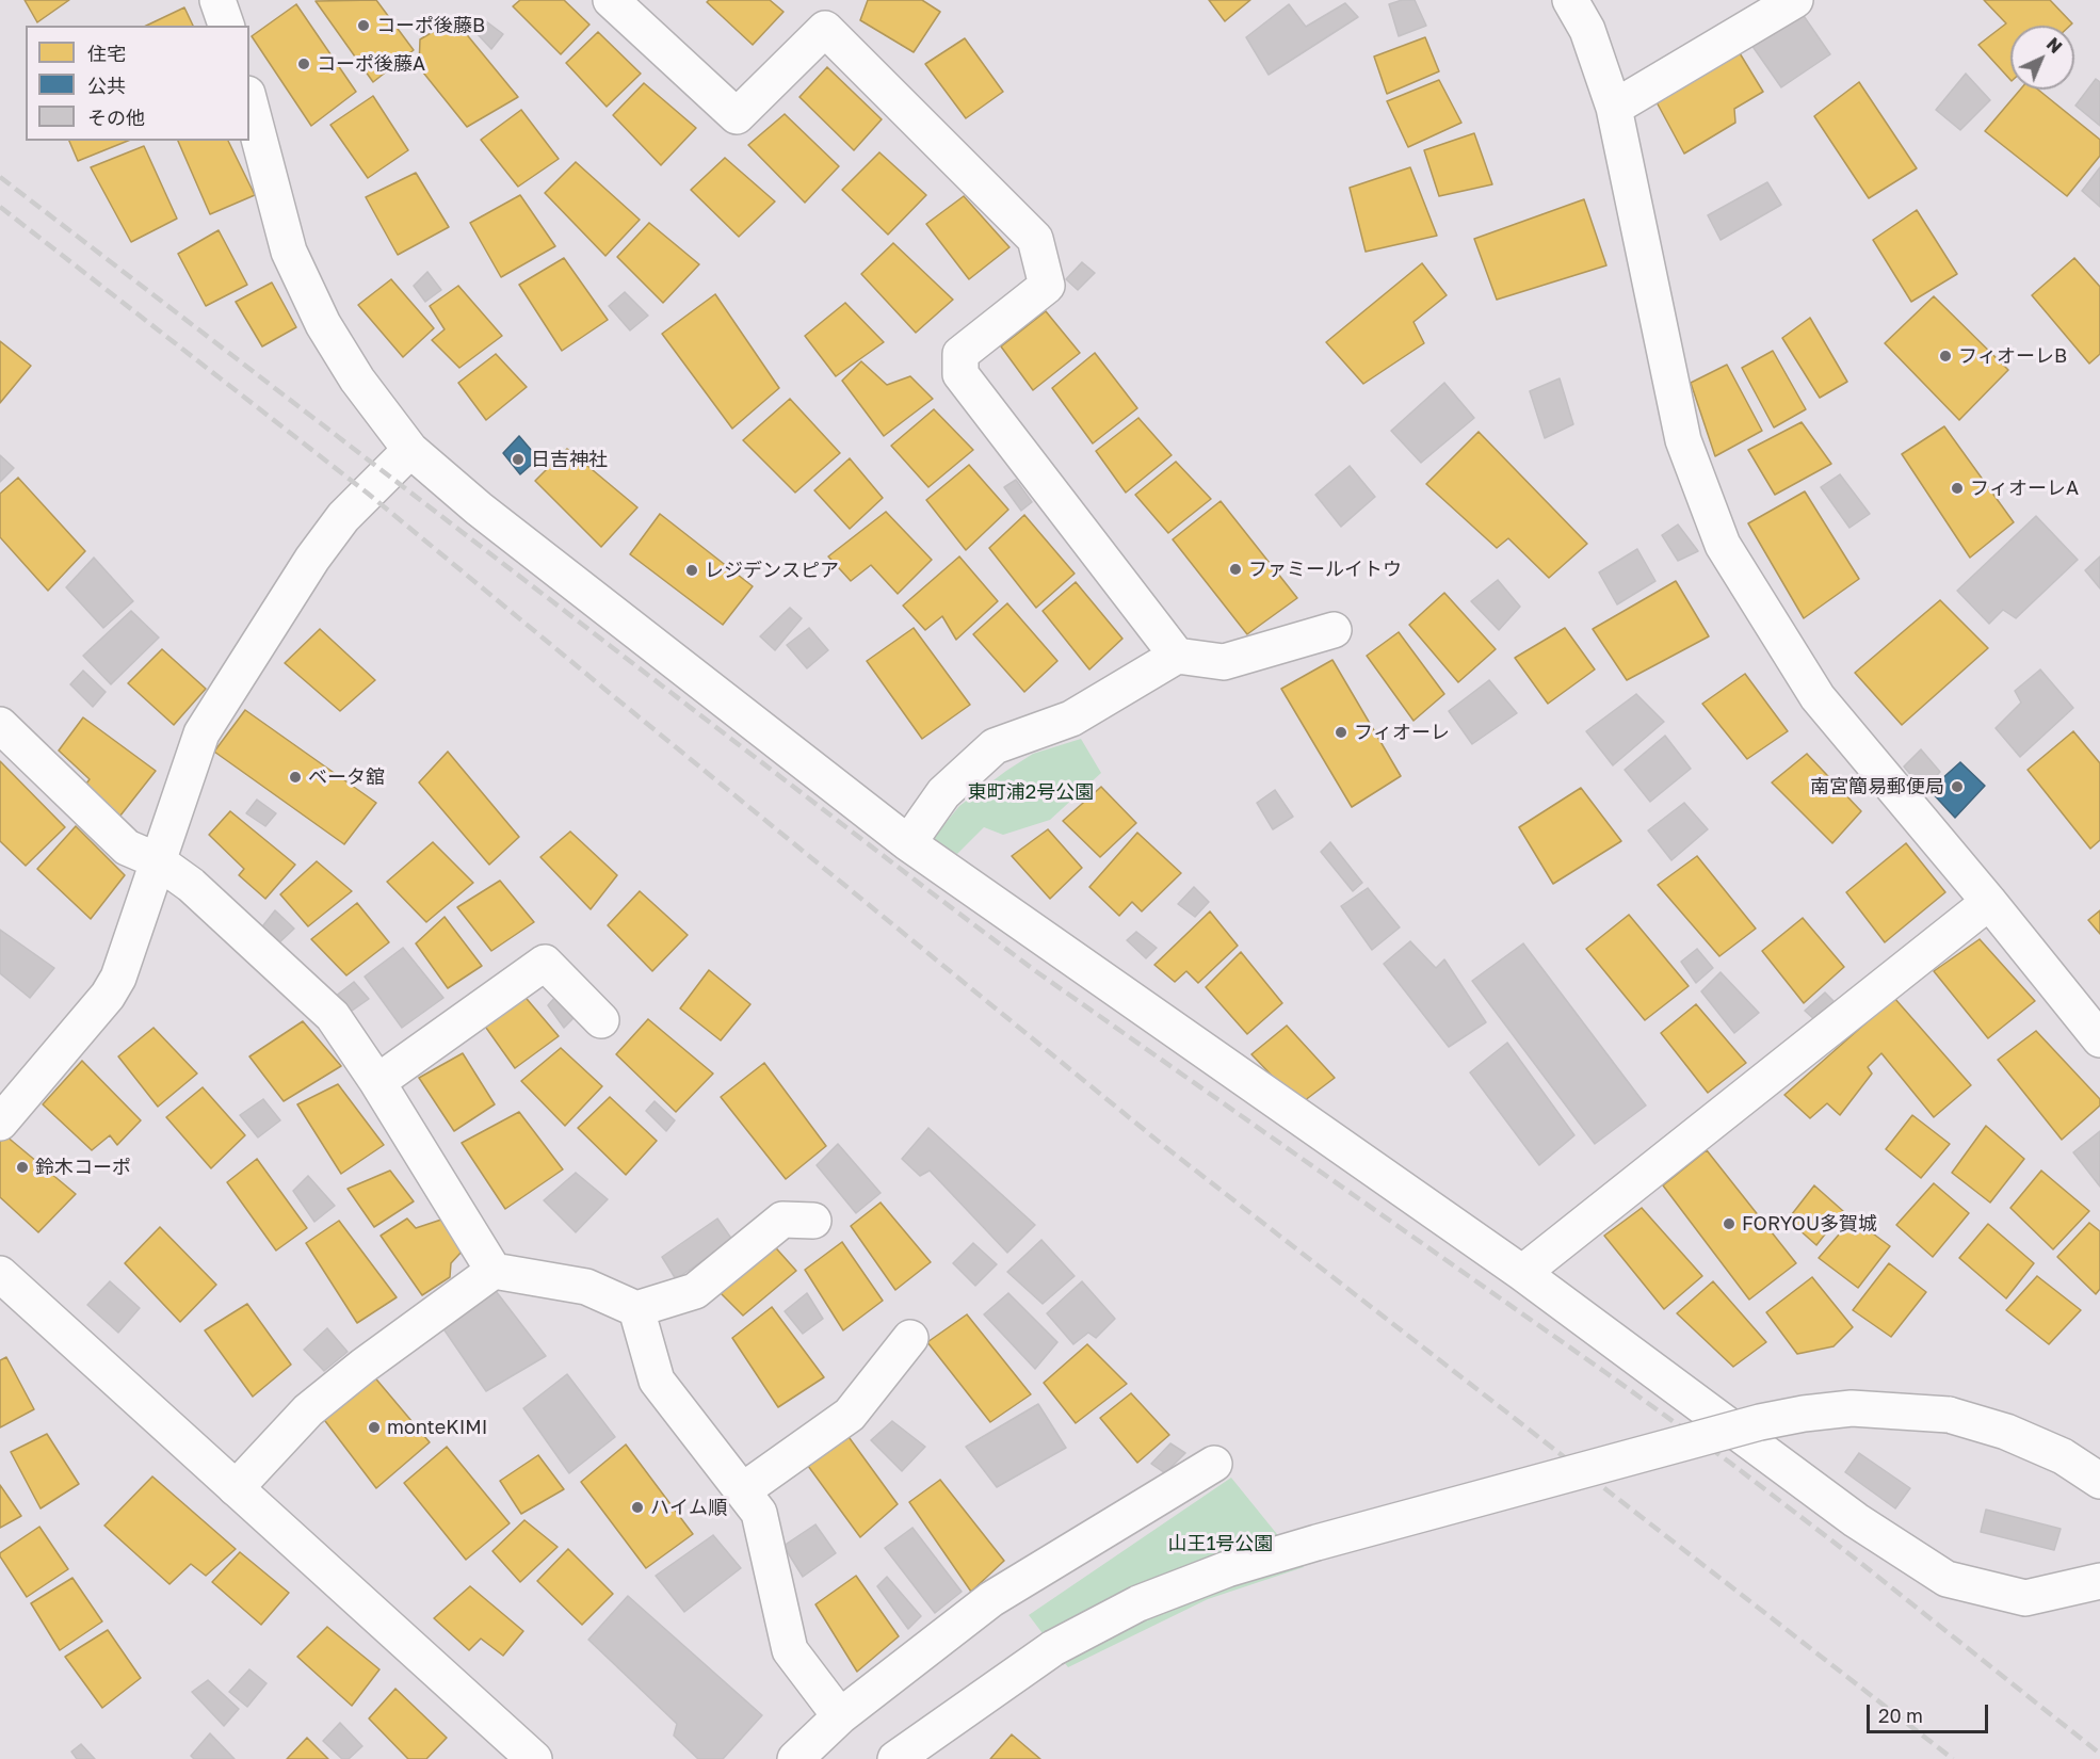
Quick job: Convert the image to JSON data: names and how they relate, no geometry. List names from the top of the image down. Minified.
{"parks":["東町浦2号公園","山王1号公園"],"places":["コーポ後藤B","コーポ後藤A","フィオーレB","日吉神社","フィオーレA","ファミールイトウ","レジデンスピア","フィオーレ","ベータ舘","南宮簡易郵便局","鈴木コーポ","FORYOU多賀城","monteKIMI","ハイム順"],"legend":["住宅","公共","その他"],"scale_bar":"20 m","north":"top right"}
